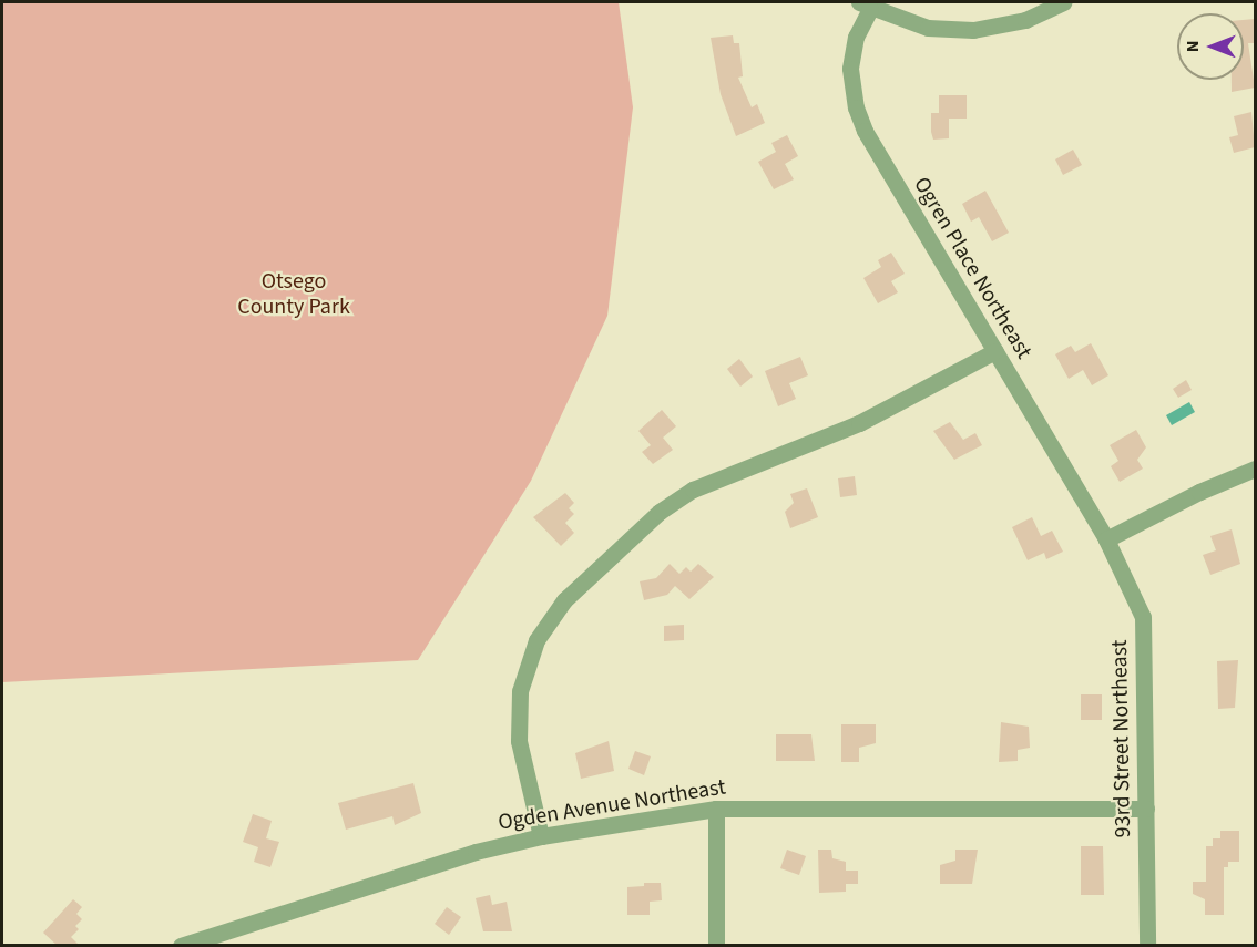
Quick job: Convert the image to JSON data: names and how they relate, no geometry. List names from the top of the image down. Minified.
{"streets":{"street":["Ogren Place Northeast","93rd Street Northeast","Ogden Avenue Northeast"]},"crossings":[["Ogren Place Northeast","93rd Street Northeast"],["93rd Street Northeast","Ogden Avenue Northeast"]],"parks":["Otsego County Park"],"north":"left"}
